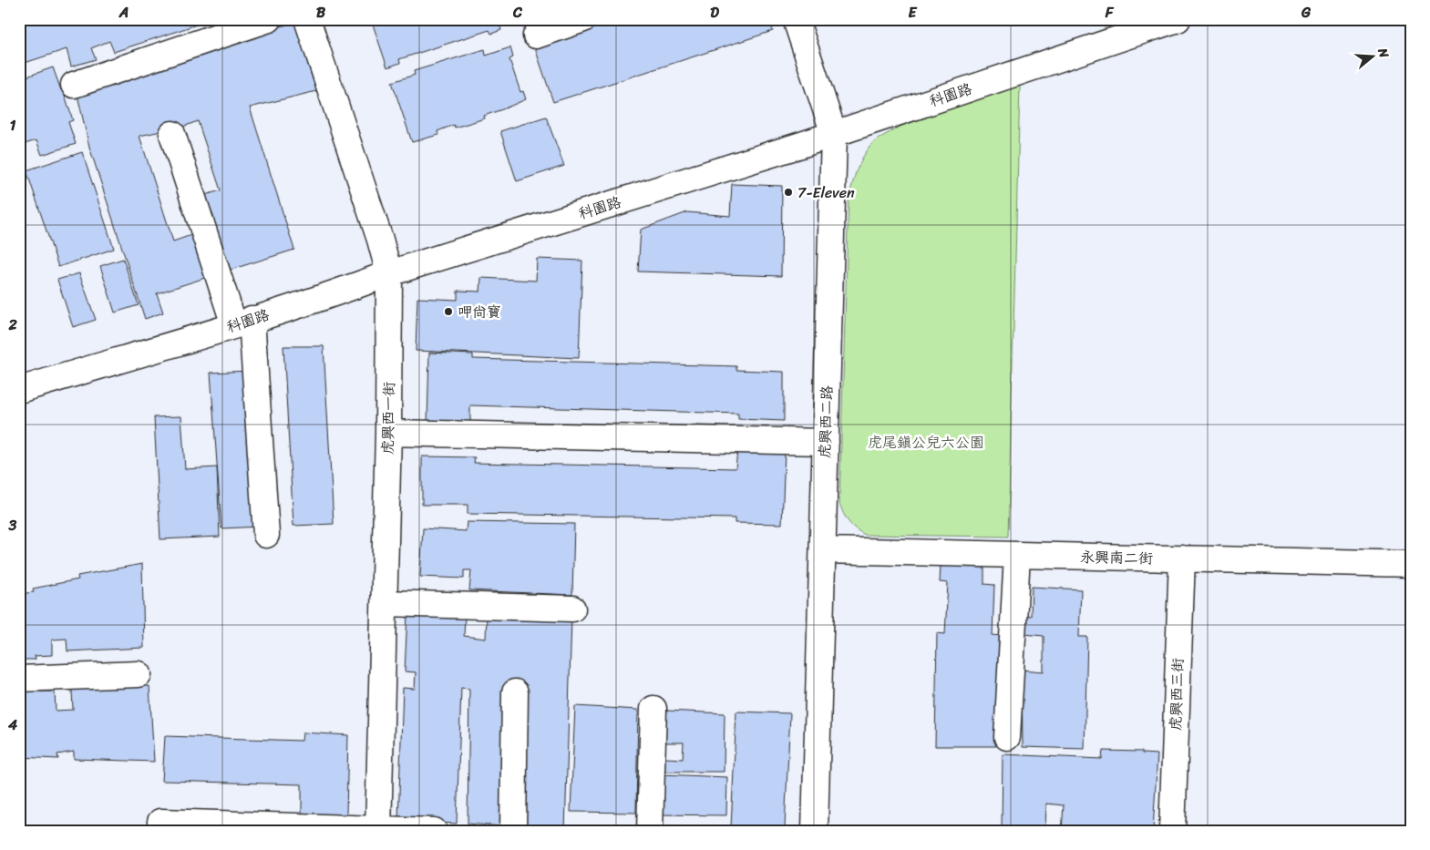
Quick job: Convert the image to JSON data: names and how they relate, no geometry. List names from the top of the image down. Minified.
{"streets":{"street":["科園路","虎興西一街","虎興西二路","永興南二街","虎興西三街"]},"crossings":[["科園路","虎興西一街"],["科園路","虎興西二路"],["虎興西二路","永興南二街"],["永興南二街","虎興西三街"]],"parks":["虎尾鎮公兒六公園"],"places":["7-Eleven","呷尚寶"],"north":"right","grid":{"columns":["A","B","C","D","E","F","G"],"rows":["1","2","3","4"]}}
